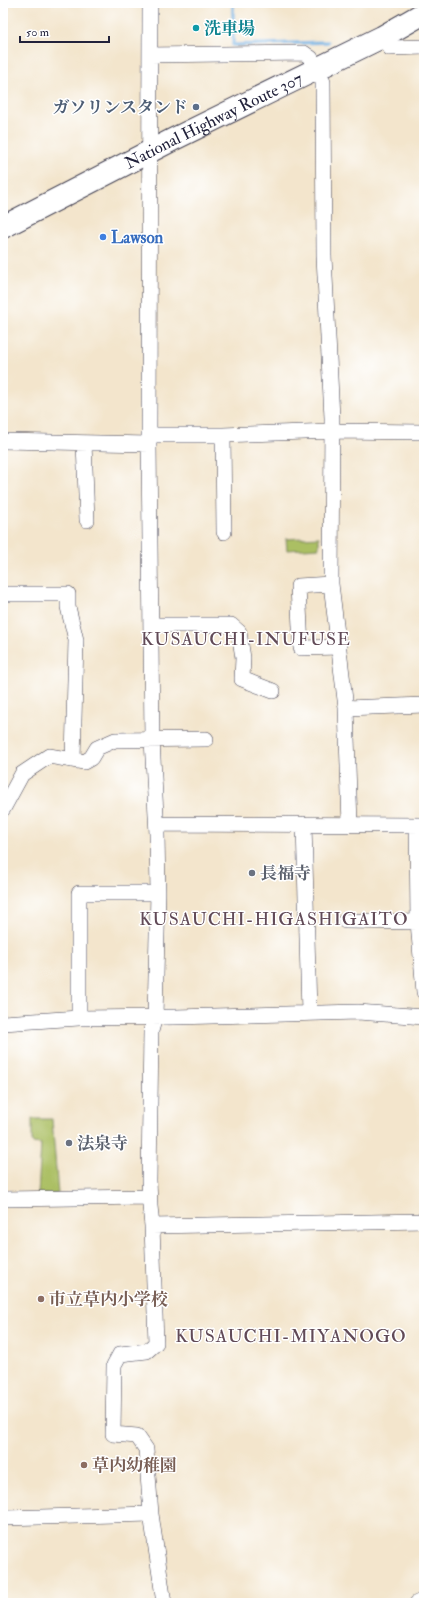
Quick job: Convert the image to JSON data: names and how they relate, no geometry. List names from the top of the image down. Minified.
{"streets":{"highway":["National Highway Route 307"]},"districts":["KUSAUCHI-INUFUSE","KUSAUCHI-HIGASHIGAITO","KUSAUCHI-MIYANOGO"],"places":["洗車場","ガソリンスタンド","Lawson","長福寺","法泉寺","市立草内小学校","草内幼稚園"],"scale_bar":"50 m"}
